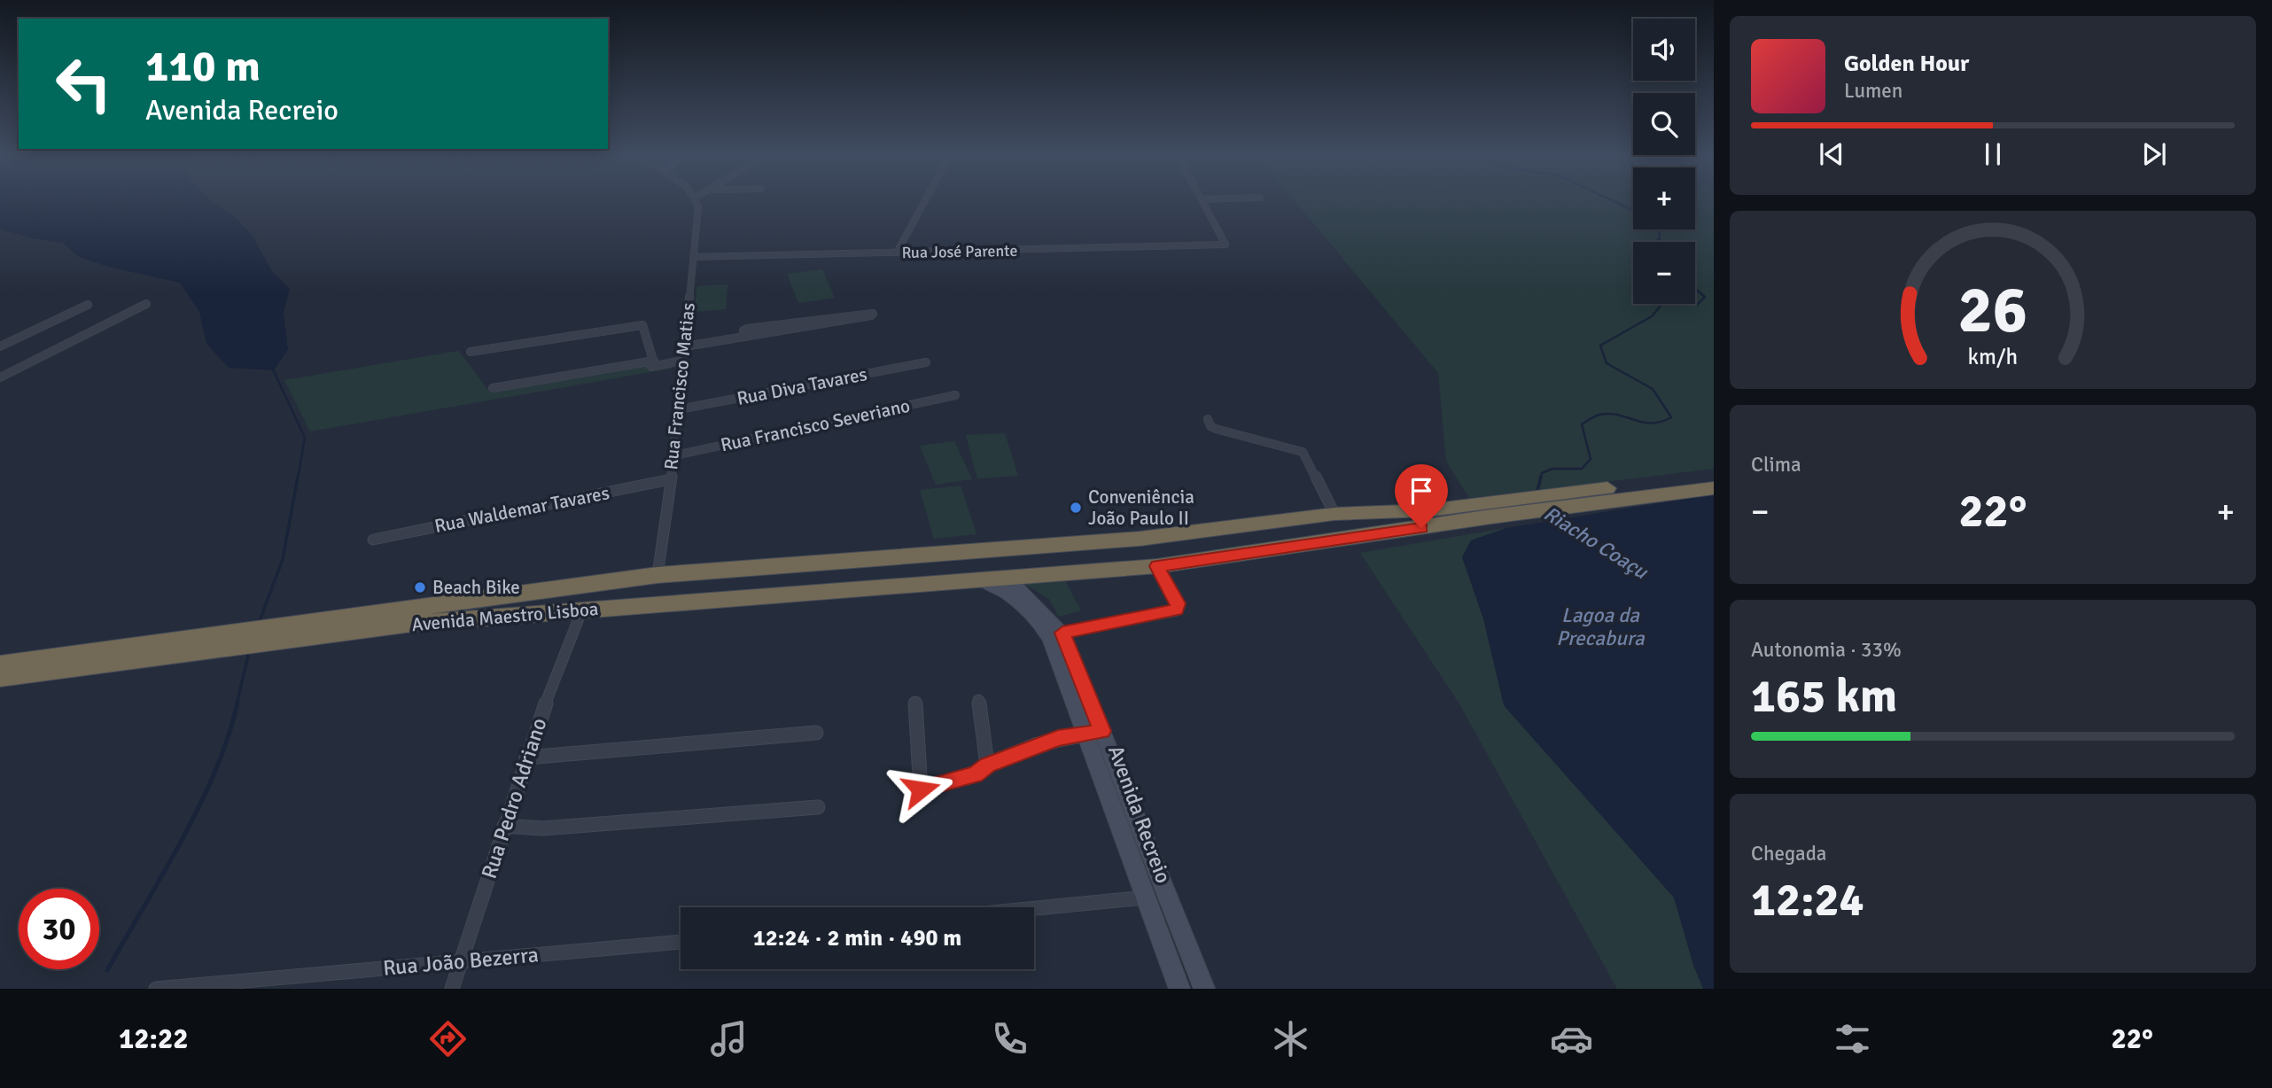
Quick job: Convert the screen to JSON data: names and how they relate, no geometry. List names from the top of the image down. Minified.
{"streets":{"highway":["Avenida Maestro Lisboa"],"main road":["Avenida Recreio"],"street":["Rua José Parente","Rua Francisco Matias","Rua Diva Tavares","Rua Francisco Severiano","Rua Waldemar Tavares","Rua Pedro Adriano","Rua João Bezerra"]},"crossings":[["Rua José Parente","Rua Francisco Matias"],["Rua Francisco Matias","Rua Diva Tavares"],["Rua Francisco Matias","Rua Francisco Severiano"],["Rua Francisco Matias","Rua Waldemar Tavares"],["Rua Francisco Matias","Avenida Maestro Lisboa"],["Avenida Maestro Lisboa","Rua Pedro Adriano"],["Avenida Maestro Lisboa","Avenida Recreio"],["Rua Pedro Adriano","Rua João Bezerra"]],"water":["Riacho Coaçu","Lagoa da Precabura"],"places":["Conveniência João Paulo II","Beach Bike"],"page":{"map_buttons":["+","−"],"turn":["110 m","Avenida Recreio"],"song":["Golden Hour","Lumen"],"tile":["Clima",["Autonomia · 33%","165 km"],["Chegada","12:24"]],"heat":["−","22°","+"],"limit":"30","trip":"12:24 · 2 min · 490 m","tabs":["12:22","22°"],"gauge":["26","km/h"]}}
